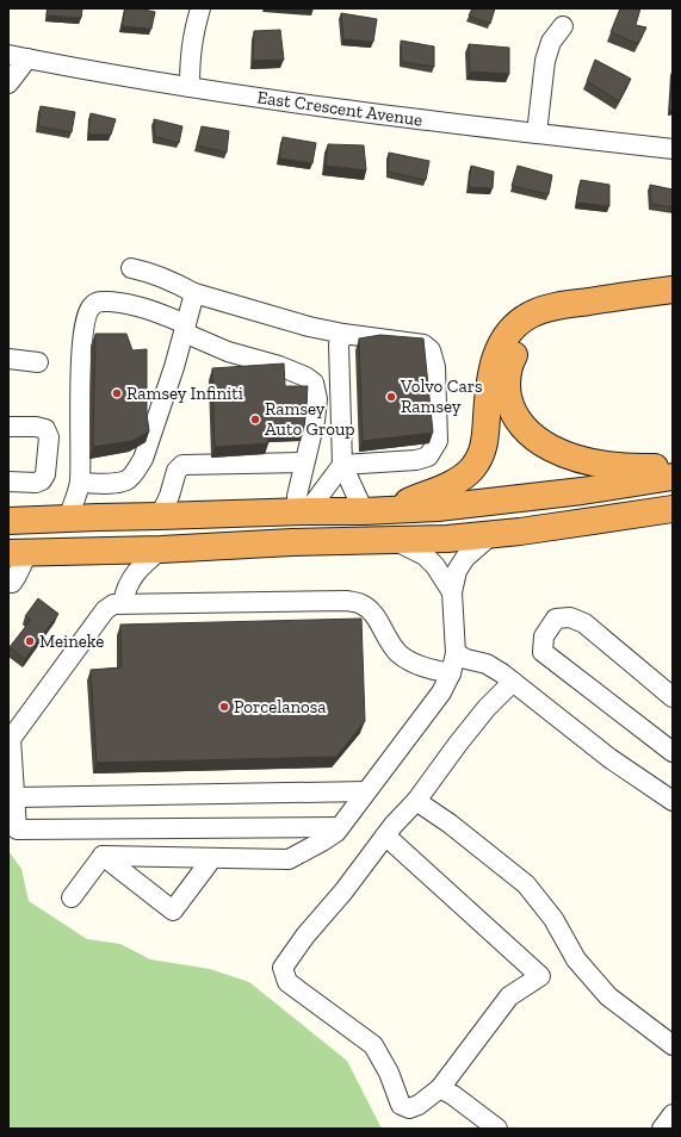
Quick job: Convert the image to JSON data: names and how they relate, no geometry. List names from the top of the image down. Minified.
{"streets":{"street":["East Crescent Avenue"]},"places":["Ramsey Infiniti","Volvo Cars Ramsey","Ramsey Auto Group","Meineke","Porcelanosa"]}
